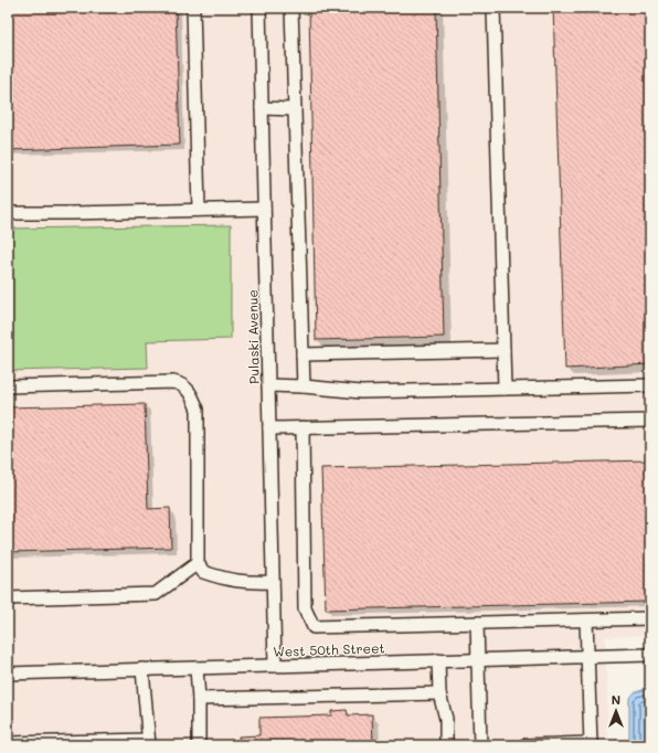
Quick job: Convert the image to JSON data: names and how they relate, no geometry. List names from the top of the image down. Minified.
{"streets":{"street":["Pulaski Avenue","West 50th Street"]},"crossings":[["Pulaski Avenue","West 50th Street"]],"north":"top"}
